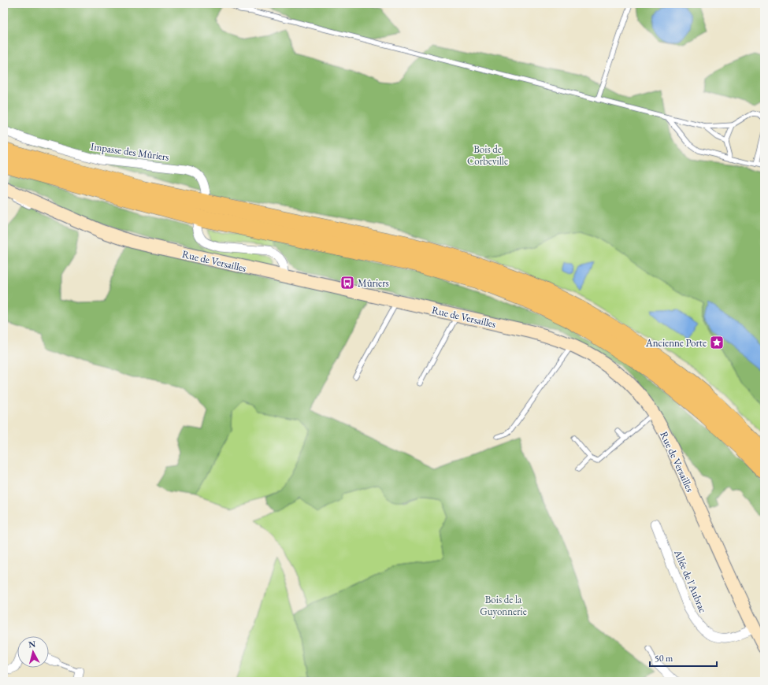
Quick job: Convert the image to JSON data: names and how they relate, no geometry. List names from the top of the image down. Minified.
{"streets":{"main road":["Rue de Versailles"],"street":["Impasse des Mûriers","Allée de l'Aubrac"]},"crossings":[["Rue de Versailles","Allée de l'Aubrac"]],"parks":["Bois de Corbeville","Bois de la Guyonnerie"],"places":{"bus stop":["Mûriers"],"place":["Ancienne Porte"]},"scale_bar":"50 m","north":"top"}
